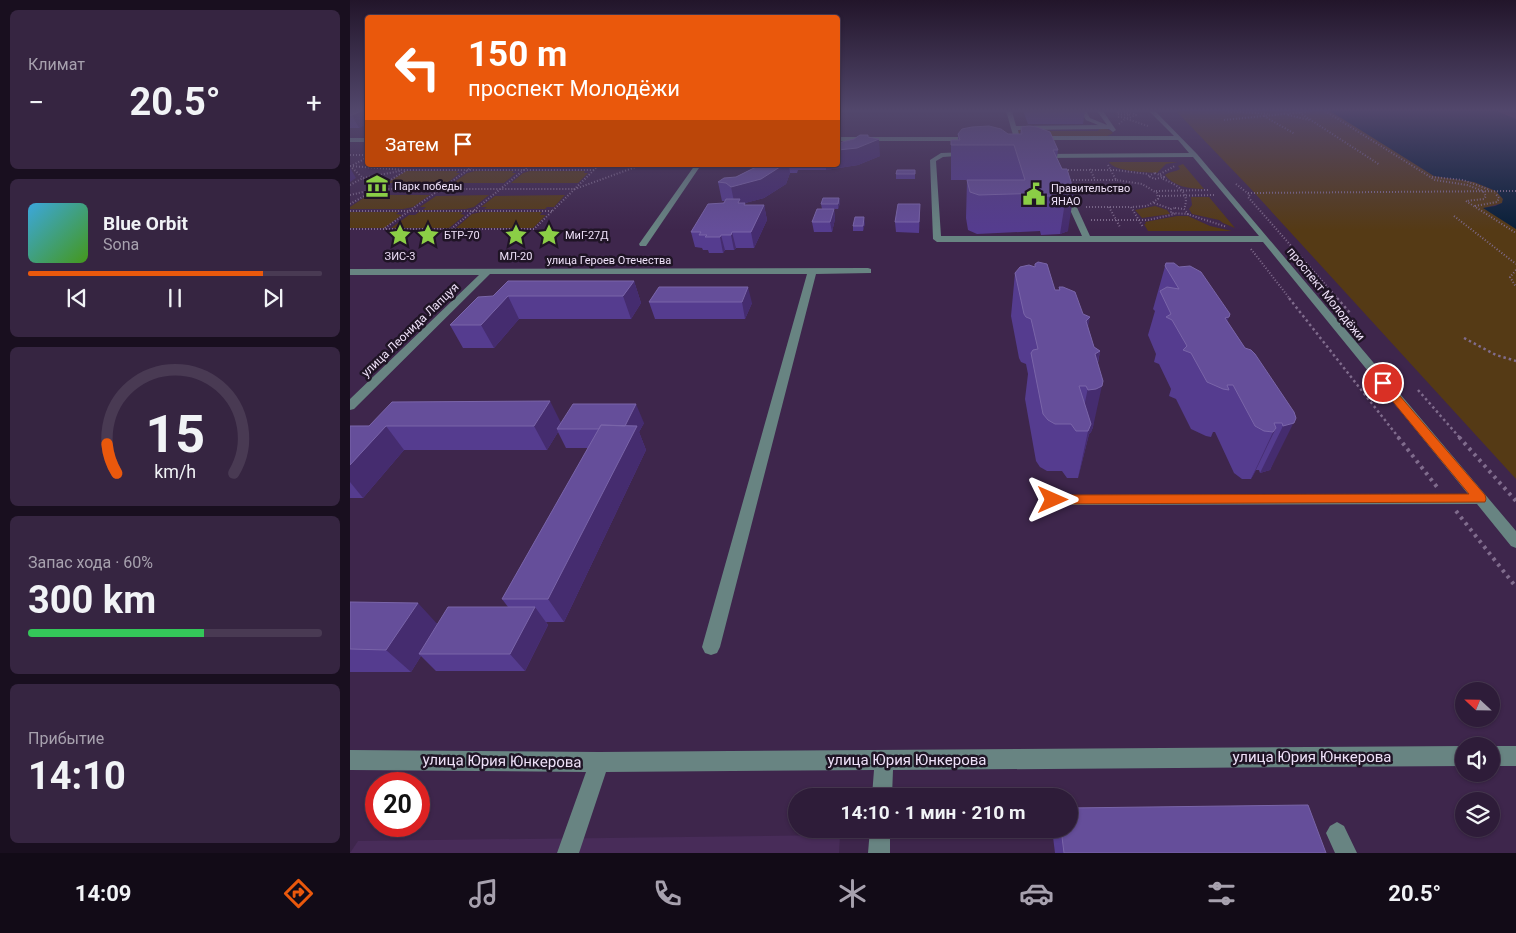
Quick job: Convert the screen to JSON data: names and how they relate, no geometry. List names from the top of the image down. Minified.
{"streets":{"street":["улица Героев Отечества","проспект Молодёжи","улица Леонида Лапцуя","улица Юрия Юнкерова"]},"crossings":[["улица Героев Отечества","улица Леонида Лапцуя"]],"places":{"museum":["Парк победы"],"public building":["Правительство ЯНАО"],"place":["ЗИС-3","БТР-70","МЛ-20","МиГ-27Д"]},"north":"left","page":{"tile":["Климат",["Запас хода · 60%","300 km"],["Прибытие","14:10"]],"turn":["150 m","проспект Молодёжи"],"heat":["−","20.5°","+"],"then":"Затем","song":["Blue Orbit","Sona"],"limit":"20","trip":"14:10 · 1 мин · 210 m","tabs":["14:09","20.5°"],"gauge":["15","km/h"]}}
